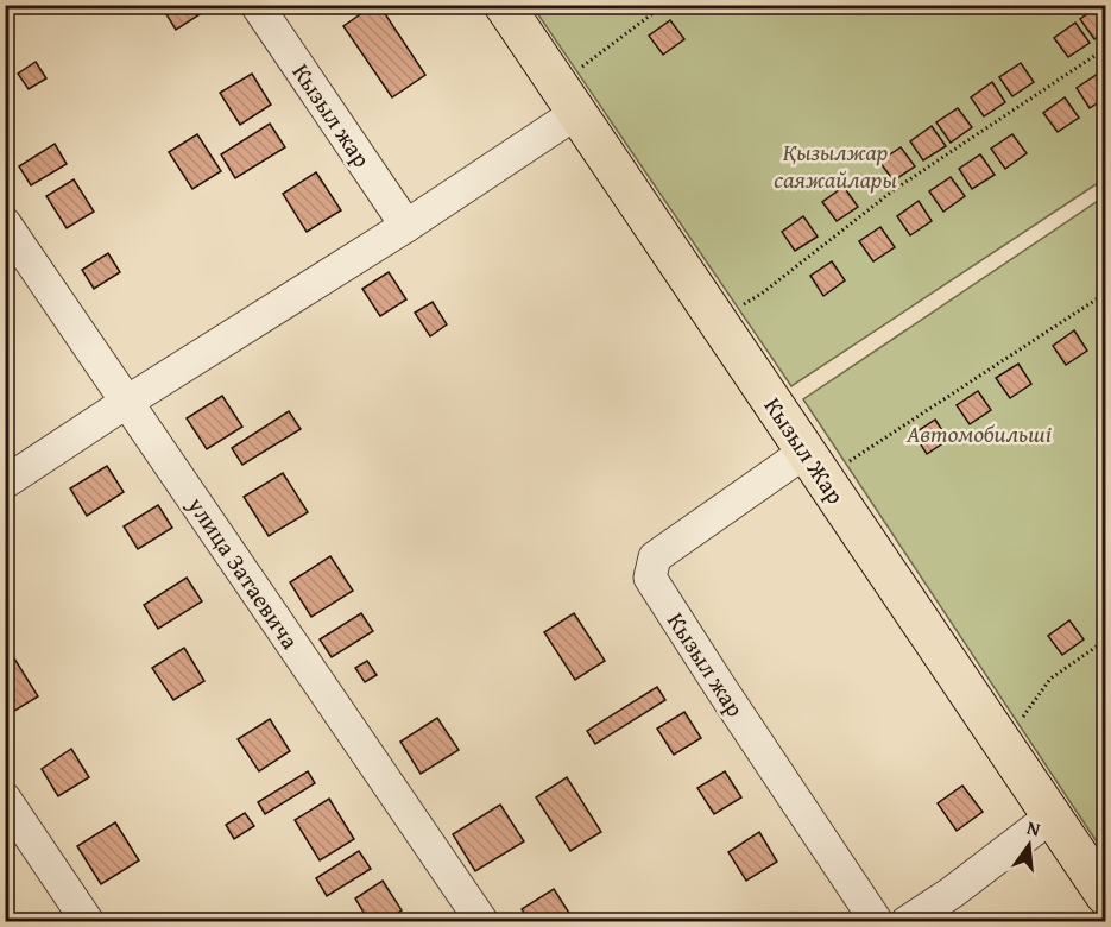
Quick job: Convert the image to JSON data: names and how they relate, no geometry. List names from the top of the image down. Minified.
{"streets":{"main road":["Кызыл Жар"],"street":["Кызыл жар","улица Затаевича"]},"crossings":[["Кызыл жар","Кызыл Жар"]],"parks":["Қызылжар саяжайлары","Автомобильші"],"north":"top"}
